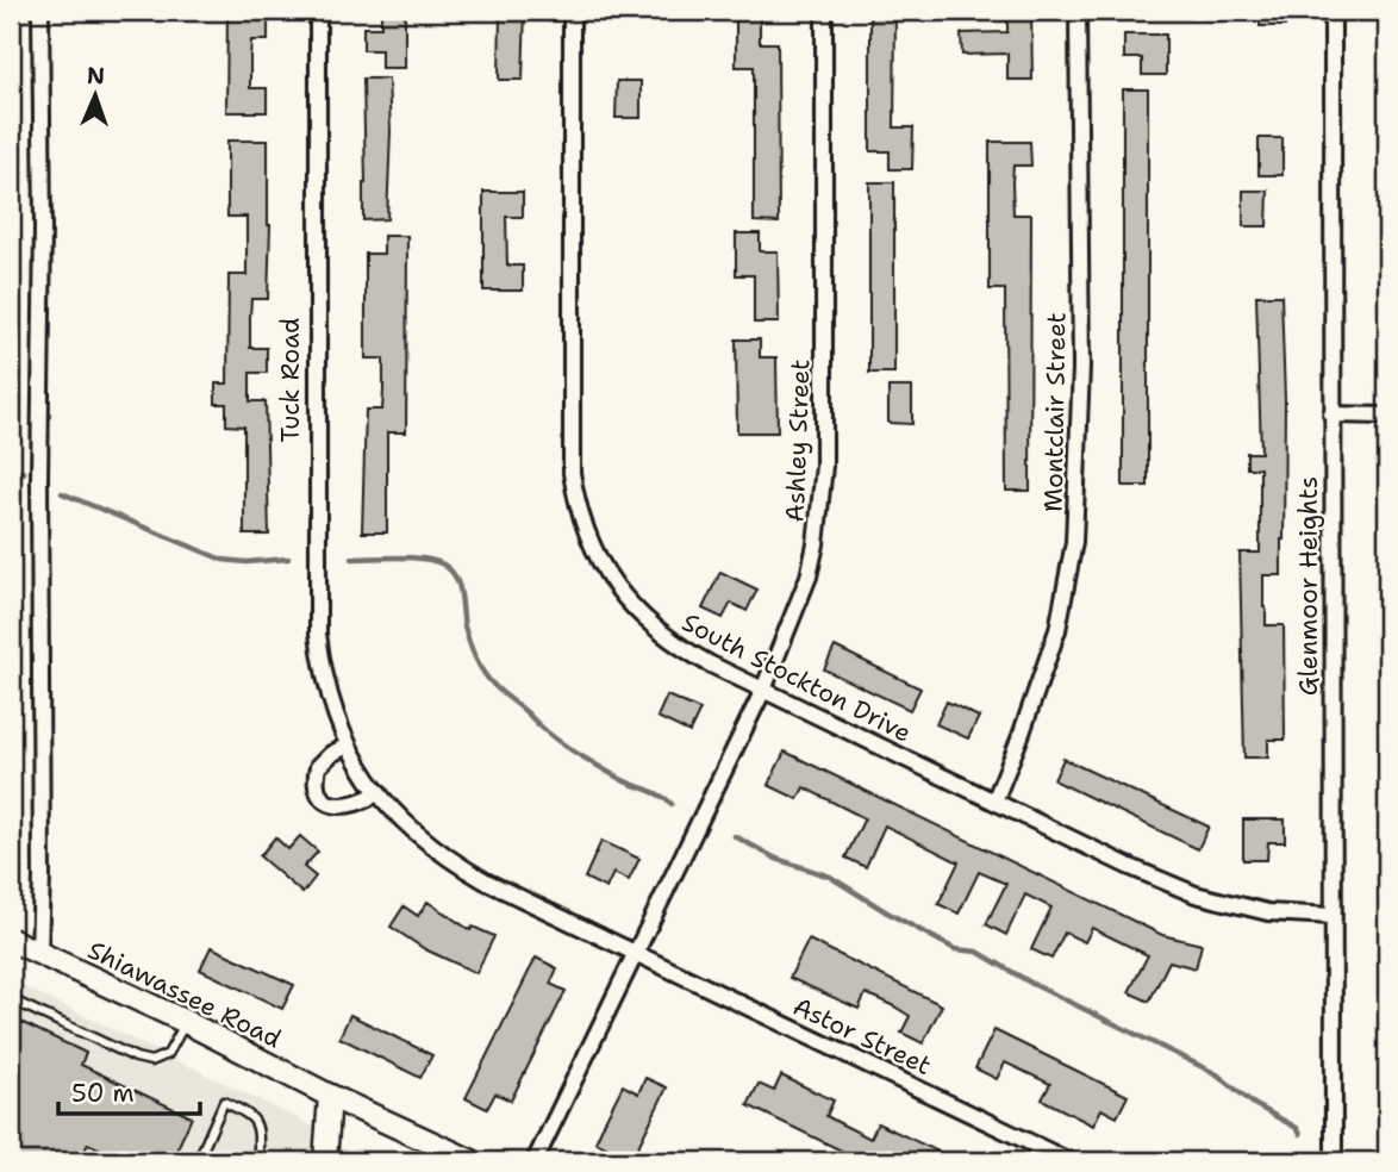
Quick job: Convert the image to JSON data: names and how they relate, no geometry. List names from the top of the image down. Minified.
{"streets":{"street":["Tuck Road","Montclair Street","Ashley Street","Glenmoor Heights","South Stockton Drive","Shiawassee Road","Astor Street"]},"crossings":[["Tuck Road","Ashley Street"],["Tuck Road","Astor Street"],["Montclair Street","South Stockton Drive"],["Ashley Street","South Stockton Drive"],["Ashley Street","Astor Street"],["Glenmoor Heights","South Stockton Drive"]],"scale_bar":"50 m","north":"top"}
